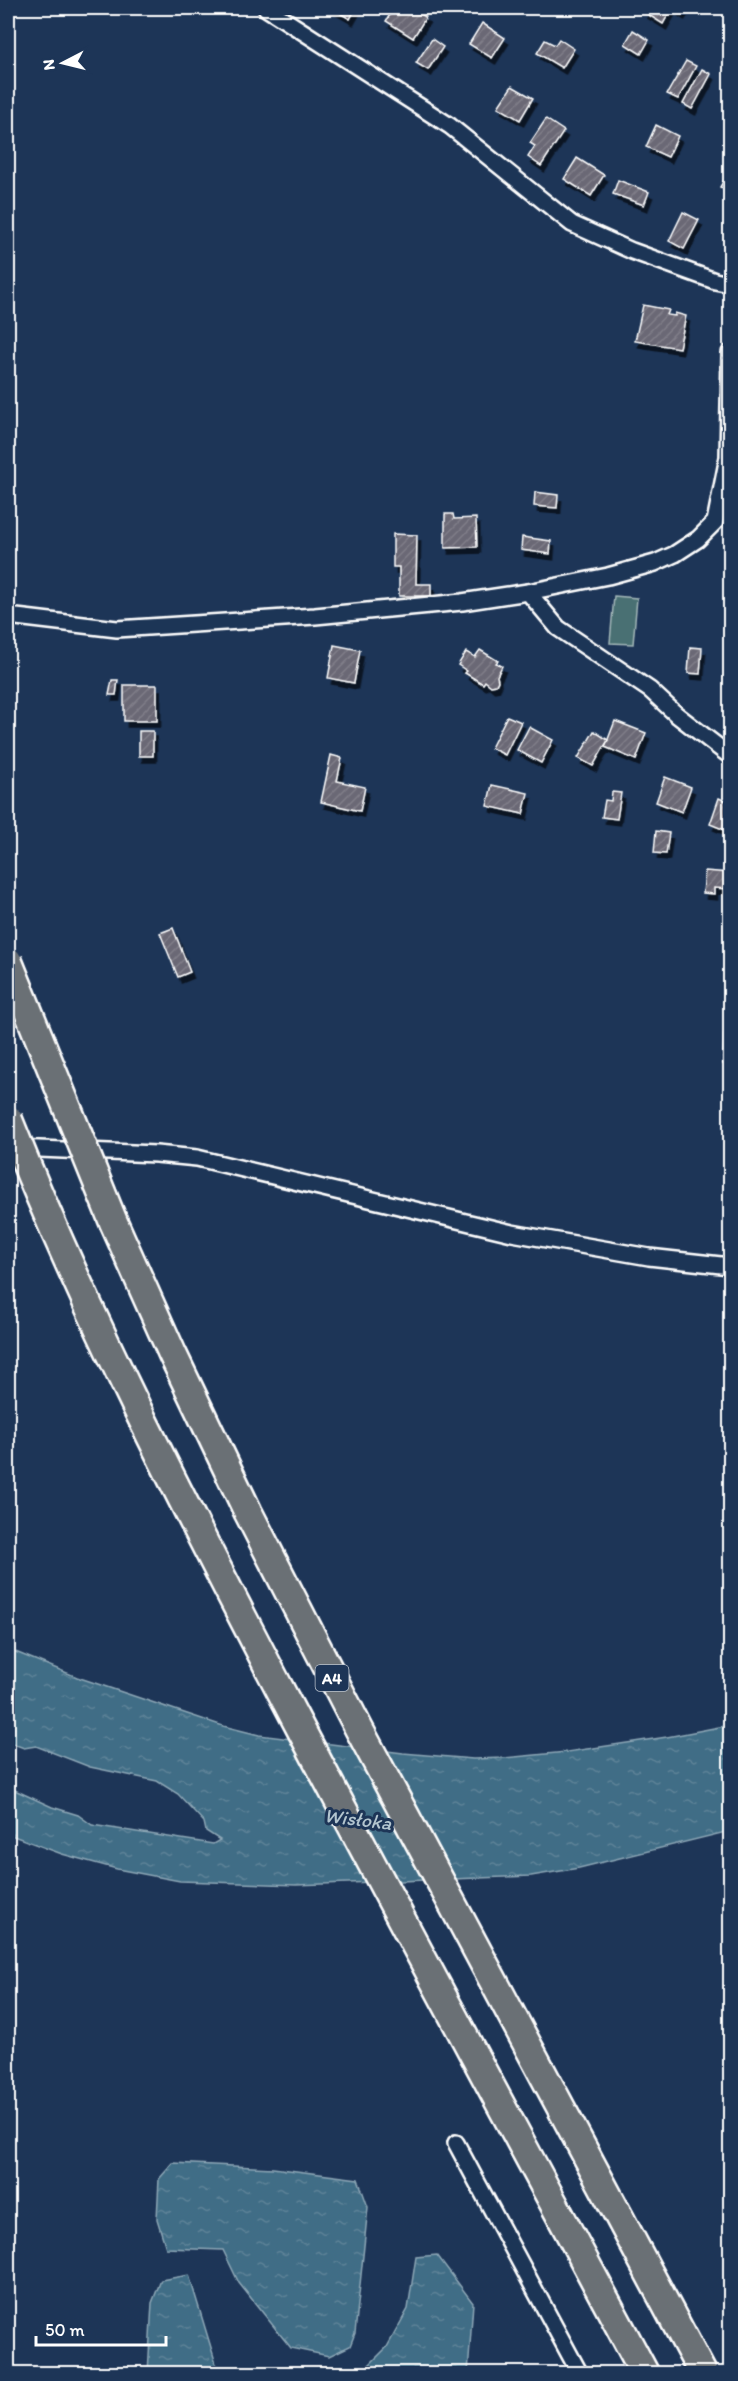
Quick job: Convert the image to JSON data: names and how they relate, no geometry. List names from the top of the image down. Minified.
{"streets":{"highway":["A4"]},"water":["Wisłoka"],"scale_bar":"50 m","north":"left"}
